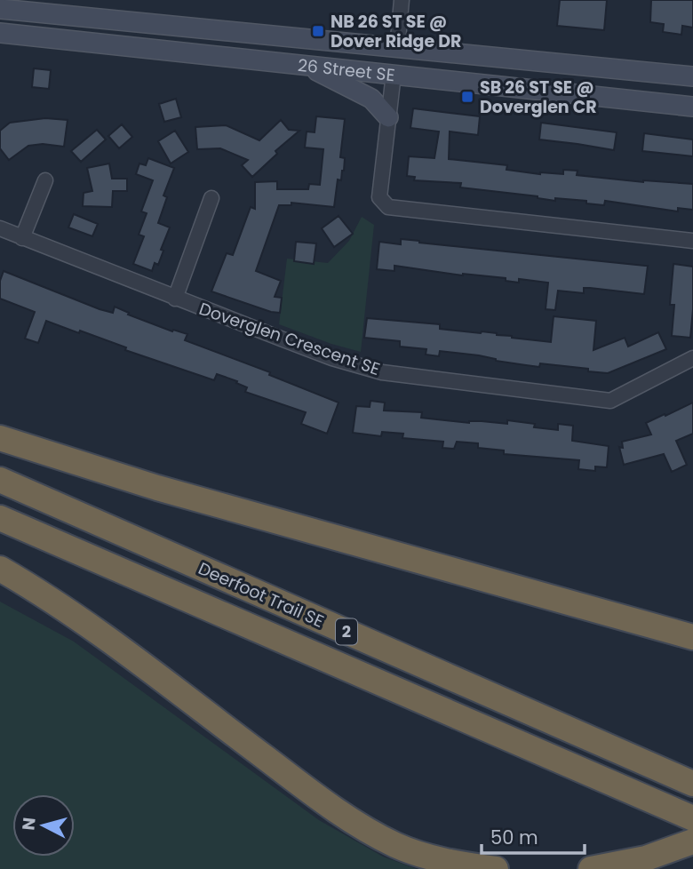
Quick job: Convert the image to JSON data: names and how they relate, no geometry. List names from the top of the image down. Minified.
{"streets":{"highway":["Deerfoot Trail SE","2"],"street":["26 Street SE","Doverglen Crescent SE"]},"places":{"transit":["NB 26 ST SE @ Dover Ridge DR","SB 26 ST SE @ Doverglen CR"]},"scale_bar":"50 m","north":"left"}
